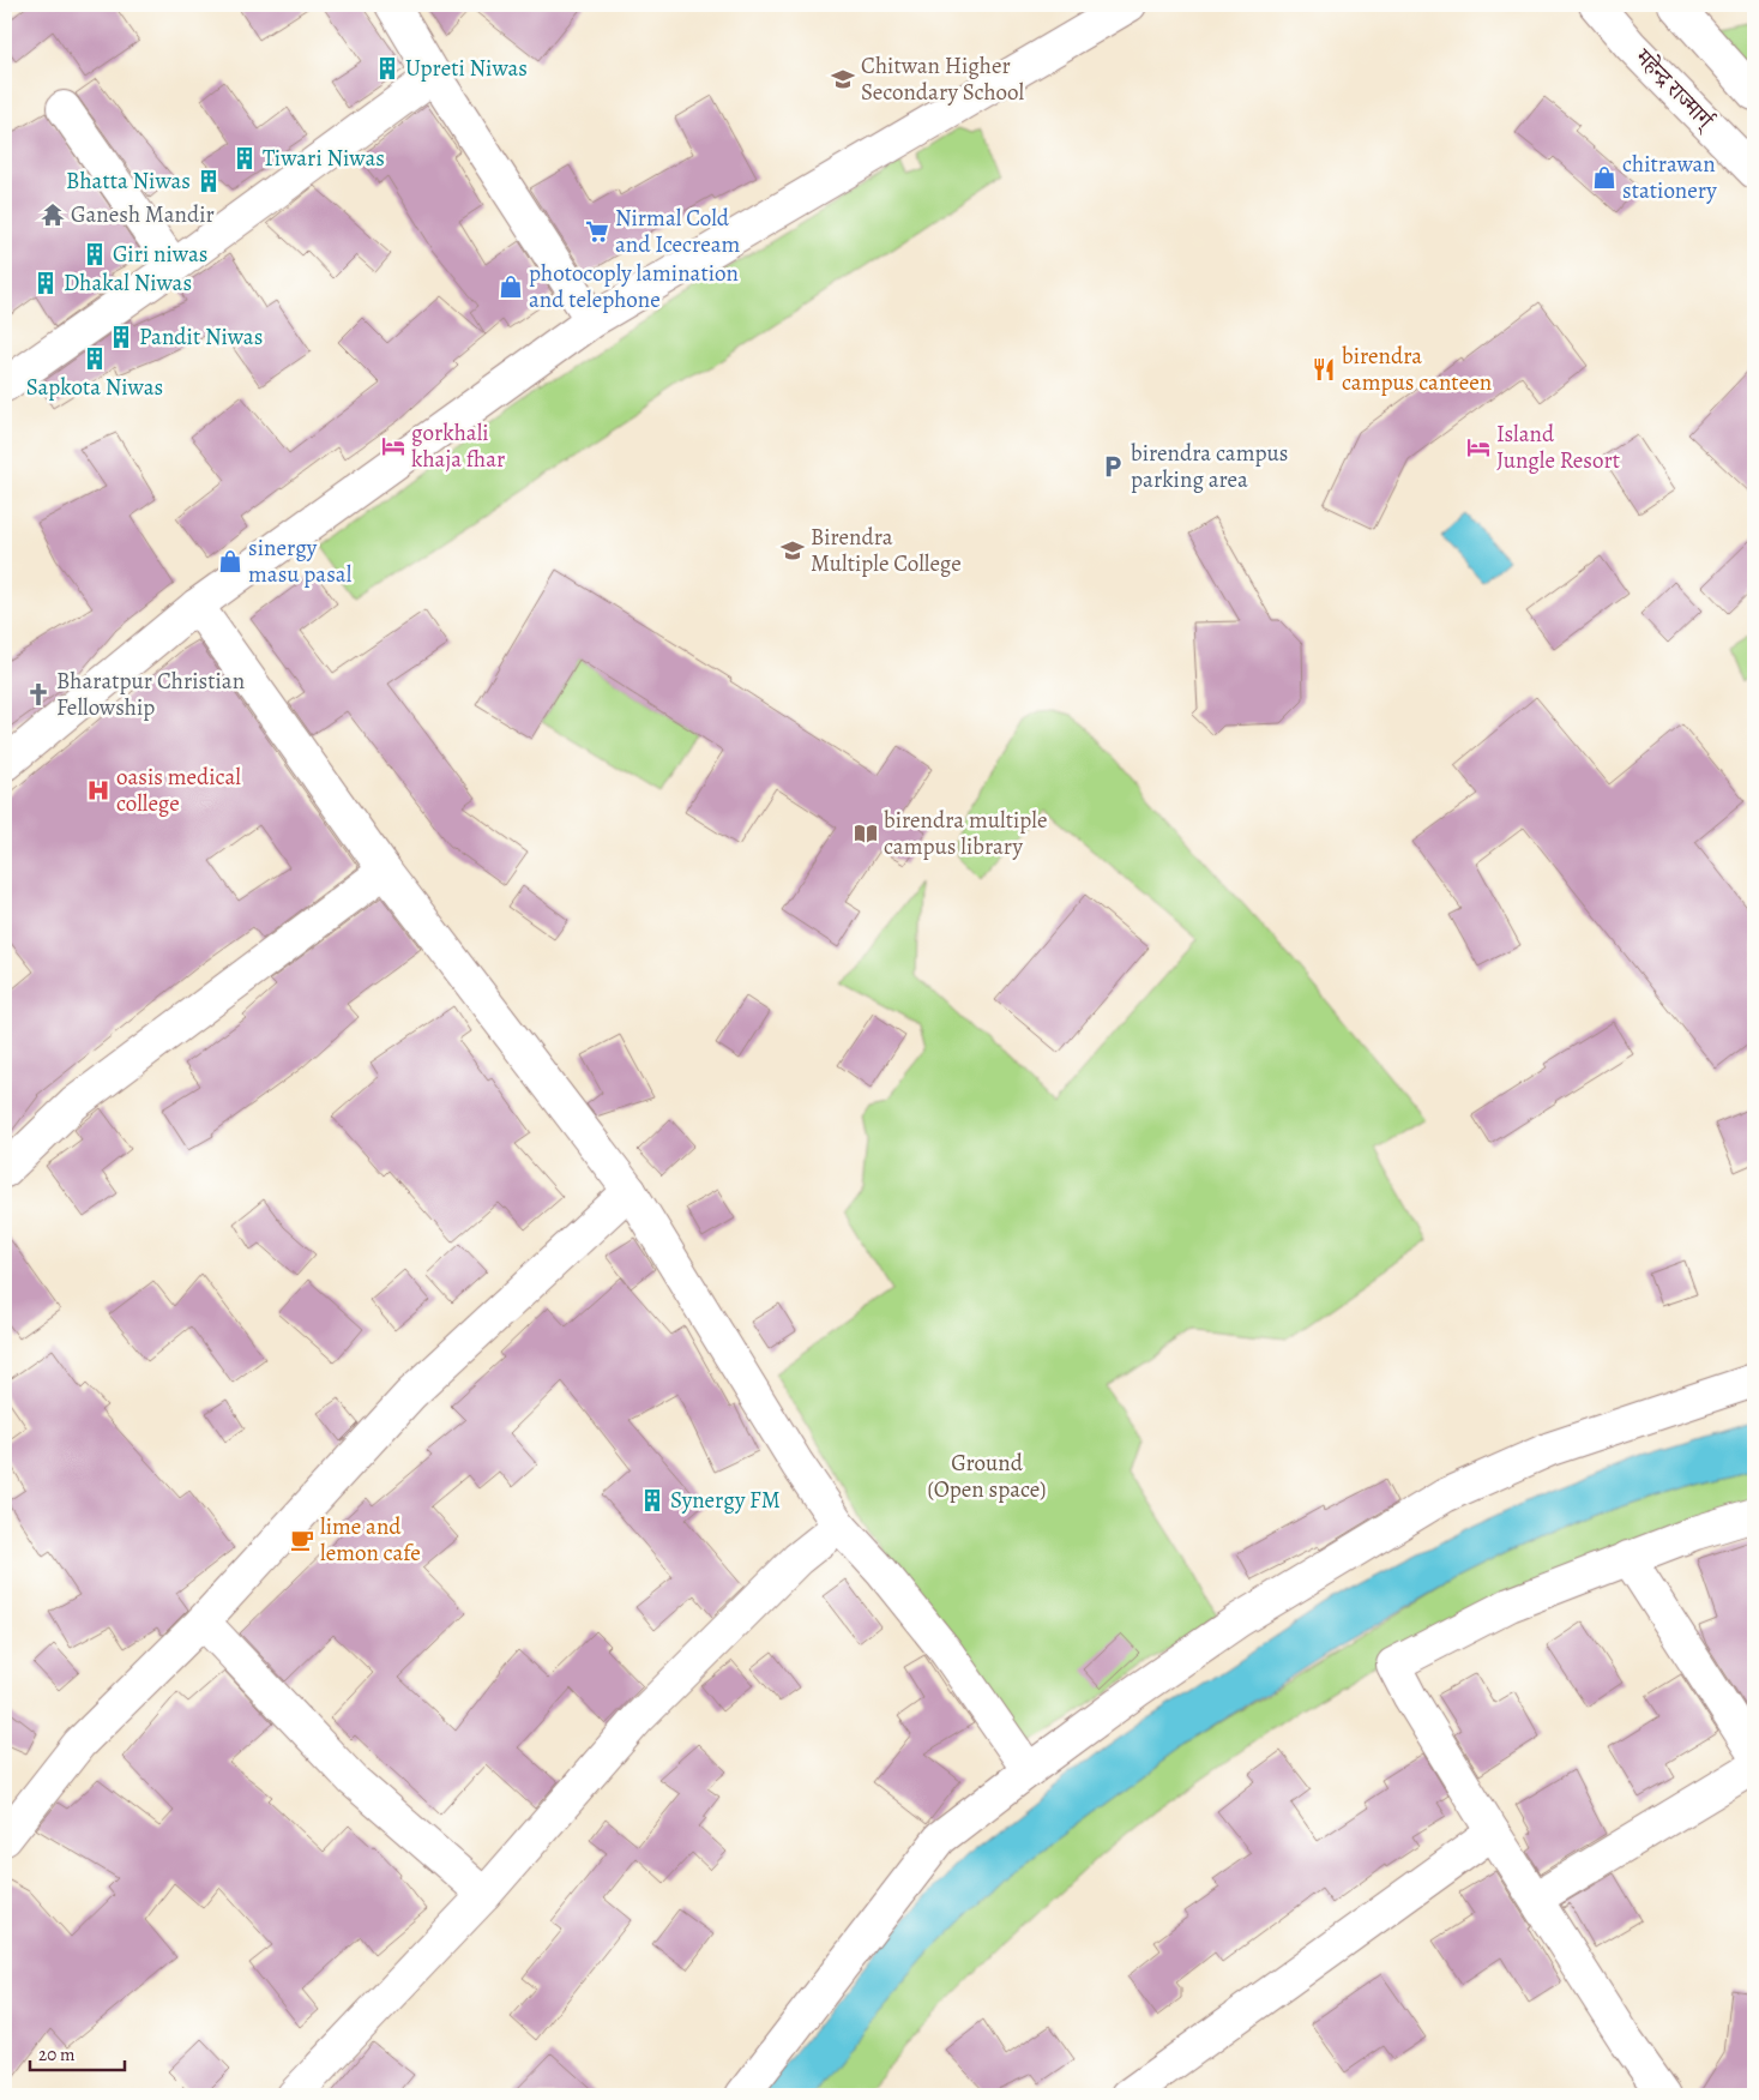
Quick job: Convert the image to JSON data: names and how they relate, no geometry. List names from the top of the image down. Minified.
{"streets":{"main road":["महेन्द्र राज्मार्ग्"]},"parks":["Ground (Open space)"],"places":{"building":["Upreti Niwas","Tiwari Niwas","Bhatta Niwas","Giri niwas","Dhakal Niwas","Pandit Niwas","Sapkota Niwas","Synergy FM"],"school or university":["Chitwan Higher Secondary School","Birendra Multiple College"],"shop":["chitrawan stationery","photocoply lamination and telephone","sinergy masu pasal"],"temple":["Ganesh Mandir"],"supermarket":["Nirmal Cold and Icecream"],"restaurant":["birendra campus canteen"],"hotel":["gorkhali khaja fhar","Island Jungle Resort"],"parking":["birendra campus parking area"],"church":["Bharatpur Christian Fellowship"],"hospital":["oasis medical college"],"library":["birendra multiple campus library"],"cafe":["lime and lemon cafe"]},"scale_bar":"20 m"}
